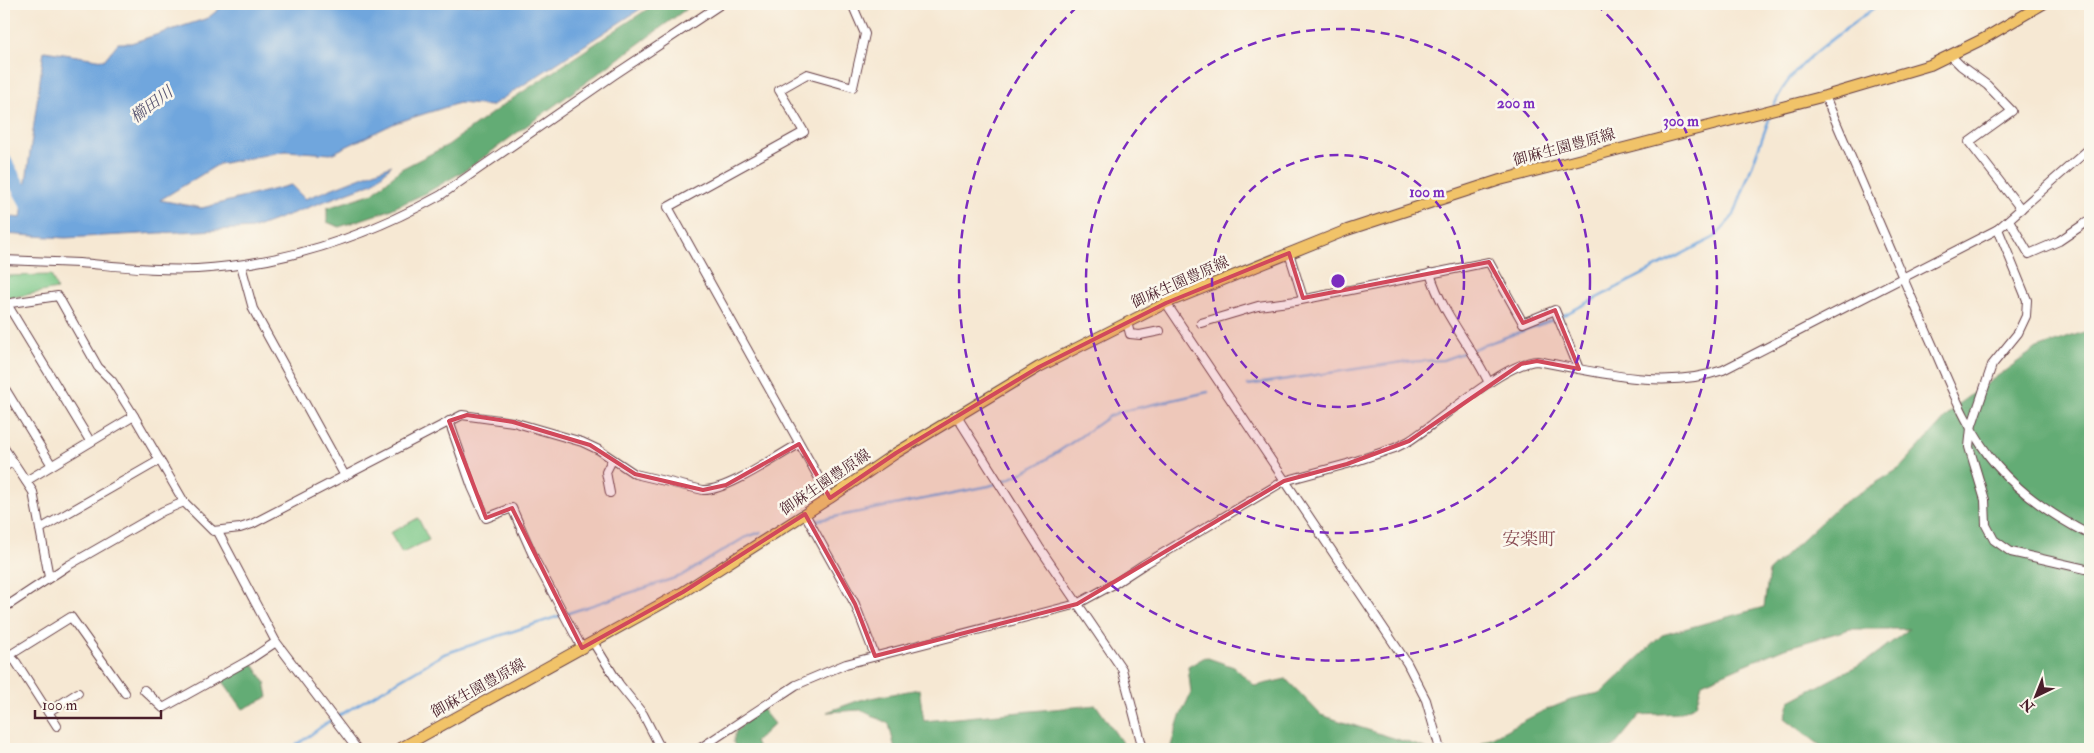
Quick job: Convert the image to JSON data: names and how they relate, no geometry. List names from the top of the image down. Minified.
{"streets":{"main road":["御麻生園豊原線"]},"districts":["安楽町"],"water":["櫛田川"],"scale_bar":"100 m","north":"bottom left","rings":["200 m","300 m","100 m"]}
